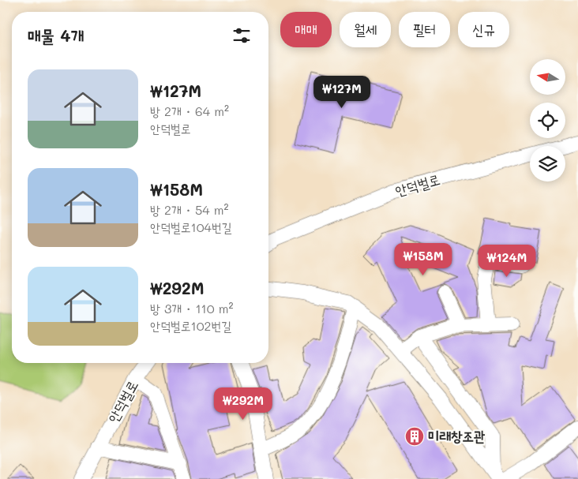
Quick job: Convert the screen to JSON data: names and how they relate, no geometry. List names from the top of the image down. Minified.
{"streets":{"street":["안덕벌로"]},"places":{"building":["미래창조관"]},"north":"left","page":{"chip":["매매","월세","필터","신규"],"heading":"매물 4개","list":[{"name":"₩127M","note":"방 2개 · 64 m² · 안덕벌로"},{"name":"₩158M","note":"방 2개 · 54 m² · 안덕벌로104번길"},{"name":"₩292M","note":"방 3개 · 110 m² · 안덕벌로102번길"}],"price":["₩127M","₩158M","₩124M","₩292M"]}}
